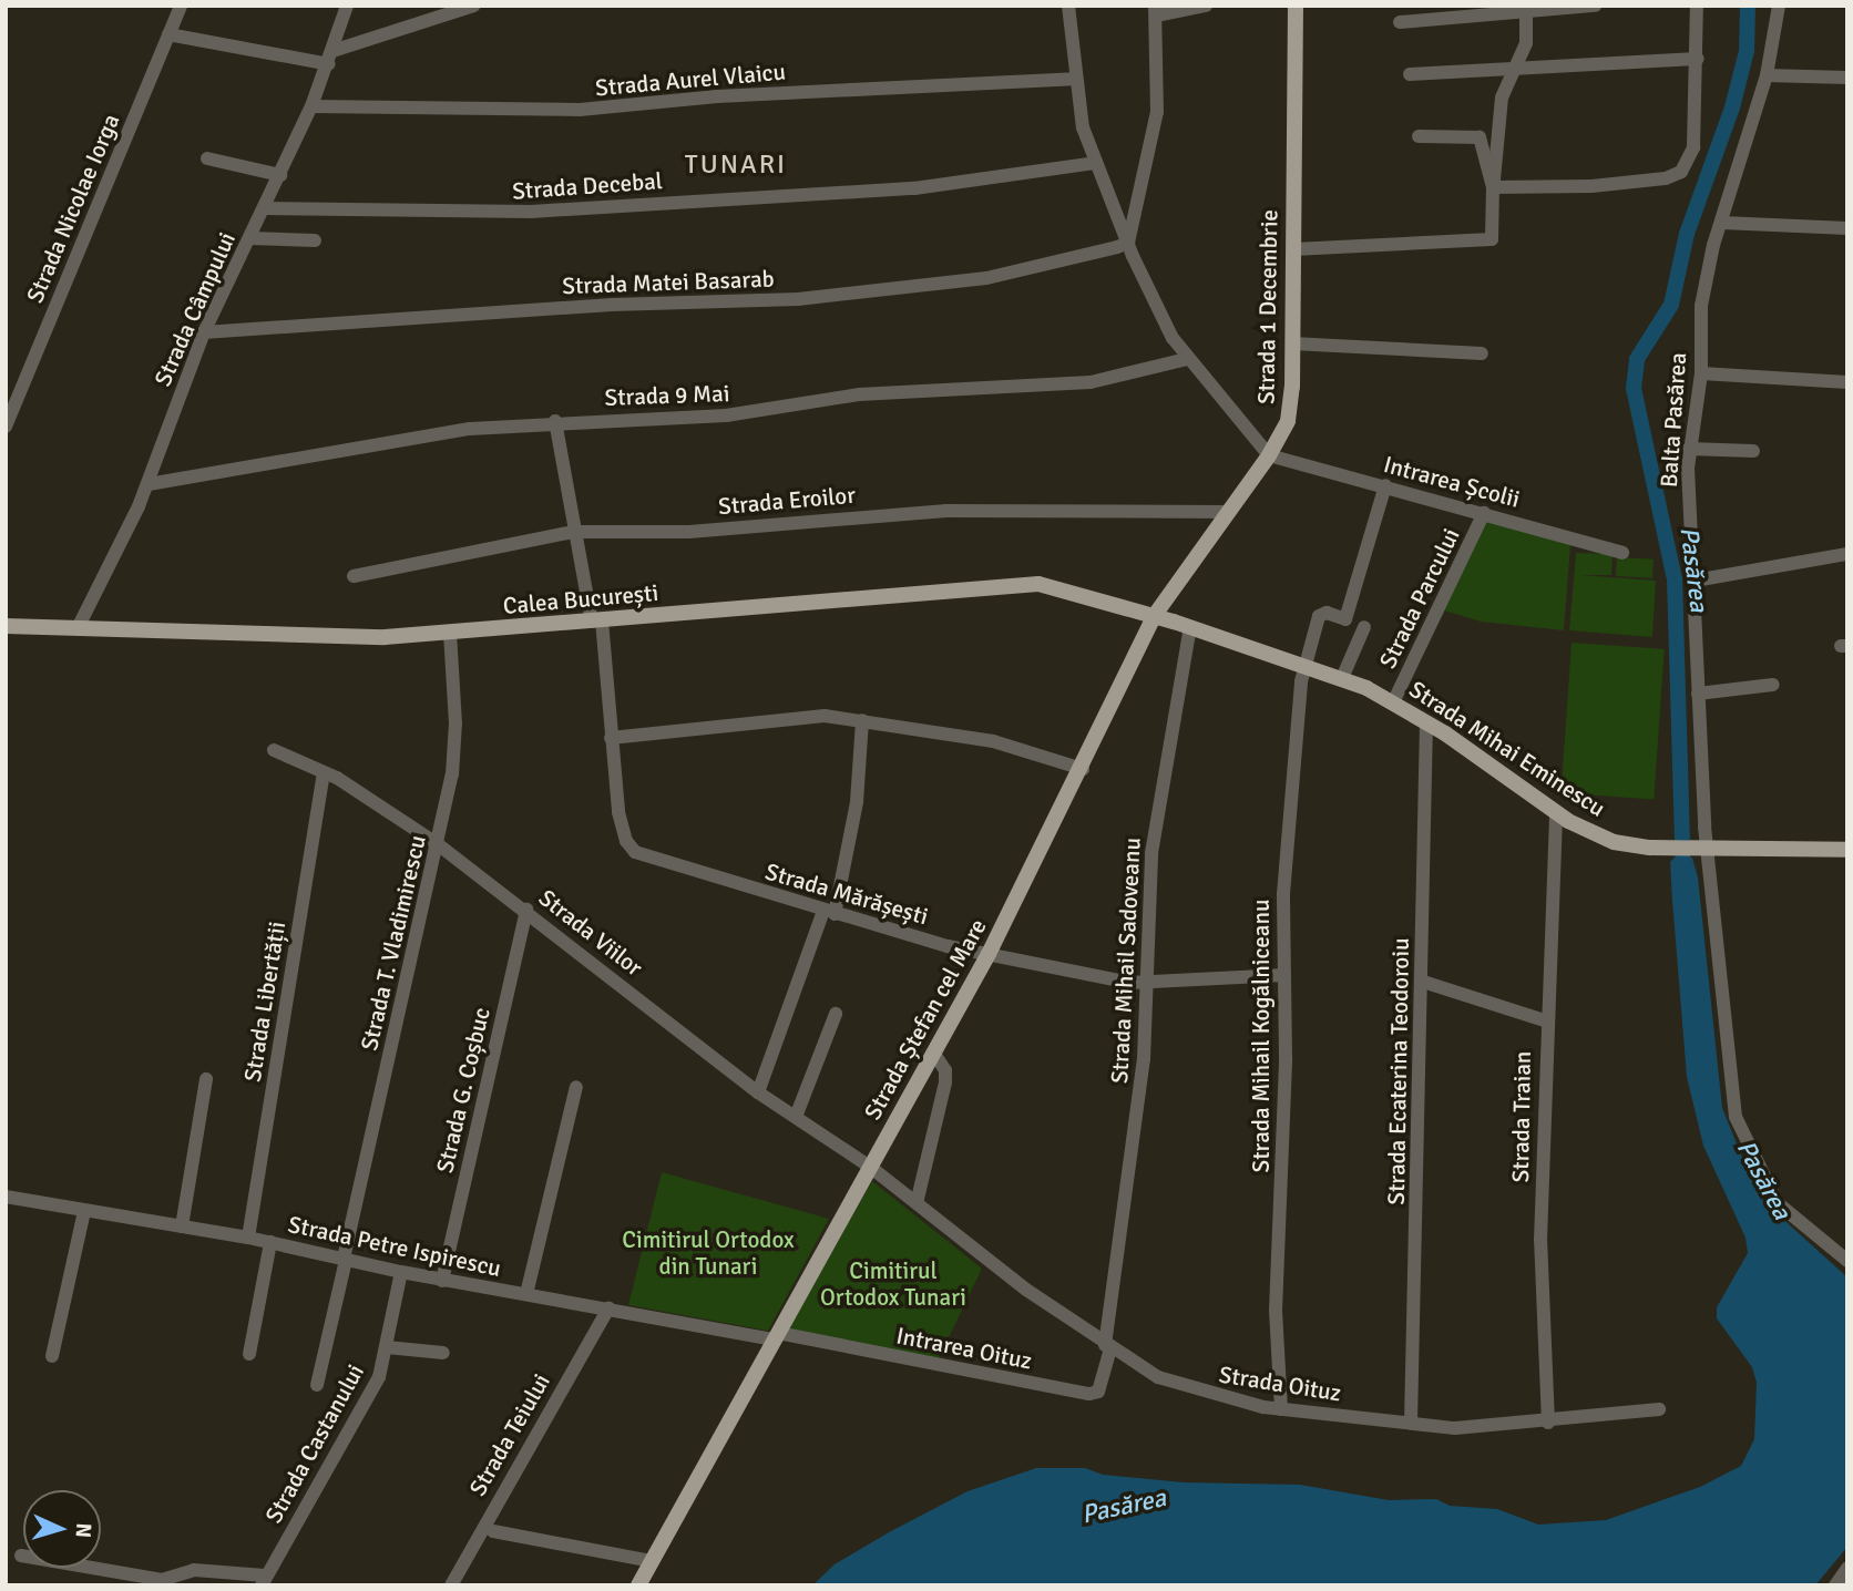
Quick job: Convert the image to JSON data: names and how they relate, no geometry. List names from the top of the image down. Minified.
{"streets":{"main road":["Strada 1 Decembrie","Calea București","Strada Mihai Eminescu","Strada Ștefan cel Mare"],"street":["Strada Aurel Vlaicu","Strada Decebal","Strada Nicolae Iorga","Strada Matei Basarab","Strada Câmpului","Strada 9 Mai","Balta Pasărea","Intrarea Școlii","Strada Eroilor","Strada Parcului","Strada Mărășești","Strada Viilor","Strada T. Vladimirescu","Strada Mihail Sadoveanu","Strada Libertății","Strada Mihail Kogălniceanu","Strada Ecaterina Teodoroiu","Strada G. Coșbuc","Strada Traian","Strada Petre Ispirescu","Intrarea Oituz","Strada Oituz","Strada Teiului","Strada Castanului"]},"crossings":[["Strada Aurel Vlaicu","Strada Câmpului"],["Strada Decebal","Strada Câmpului"],["Strada Matei Basarab","Strada Câmpului"],["Strada 1 Decembrie","Intrarea Școlii"],["Strada 1 Decembrie","Strada Eroilor"],["Strada 1 Decembrie","Calea București"],["Strada 1 Decembrie","Strada Mihai Eminescu"],["Strada 1 Decembrie","Strada Ștefan cel Mare"],["Strada Câmpului","Strada 9 Mai"],["Strada Câmpului","Calea București"],["Strada 9 Mai","Strada Mărășești"],["Balta Pasărea","Strada Mihai Eminescu"],["Intrarea Școlii","Strada Parcului"],["Intrarea Școlii","Strada Mihail Kogălniceanu"],["Strada Eroilor","Strada Mărășești"],["Strada Parcului","Strada Mihai Eminescu"],["Calea București","Strada Mihai Eminescu"],["Calea București","Strada Mărășești"],["Calea București","Strada T. Vladimirescu"],["Calea București","Strada Ștefan cel Mare"],["Strada Mihai Eminescu","Strada Mihail Sadoveanu"],["Strada Mihai Eminescu","Strada Ștefan cel Mare"],["Strada Mihai Eminescu","Strada Mihail Kogălniceanu"],["Strada Mihai Eminescu","Strada Ecaterina Teodoroiu"],["Strada Mihai Eminescu","Strada Traian"],["Strada Mărășești","Strada Mihail Sadoveanu"],["Strada Mărășești","Strada Ștefan cel Mare"],["Strada Mărășești","Strada Mihail Kogălniceanu"],["Strada Viilor","Strada T. Vladimirescu"],["Strada Viilor","Strada Libertății"],["Strada Viilor","Strada Ștefan cel Mare"],["Strada Viilor","Strada G. Coșbuc"],["Strada Viilor","Strada Oituz"],["Strada T. Vladimirescu","Strada Petre Ispirescu"],["Strada Mihail Sadoveanu","Intrarea Oituz"],["Strada Mihail Sadoveanu","Strada Oituz"],["Strada Libertății","Strada Petre Ispirescu"],["Strada Ștefan cel Mare","Strada Petre Ispirescu"],["Strada Ștefan cel Mare","Intrarea Oituz"],["Strada Ștefan cel Mare","Strada Oituz"],["Strada Mihail Kogălniceanu","Strada Oituz"],["Strada Ecaterina Teodoroiu","Strada Oituz"],["Strada G. Coșbuc","Strada Petre Ispirescu"],["Strada Traian","Strada Oituz"],["Strada Petre Ispirescu","Intrarea Oituz"],["Strada Petre Ispirescu","Strada Teiului"],["Strada Petre Ispirescu","Strada Castanului"],["Intrarea Oituz","Strada Oituz"]],"districts":["TUNARI"],"water":["Pasărea"],"parks":["Cimitirul Ortodox din Tunari","Cimitirul Ortodox Tunari"],"north":"right"}
